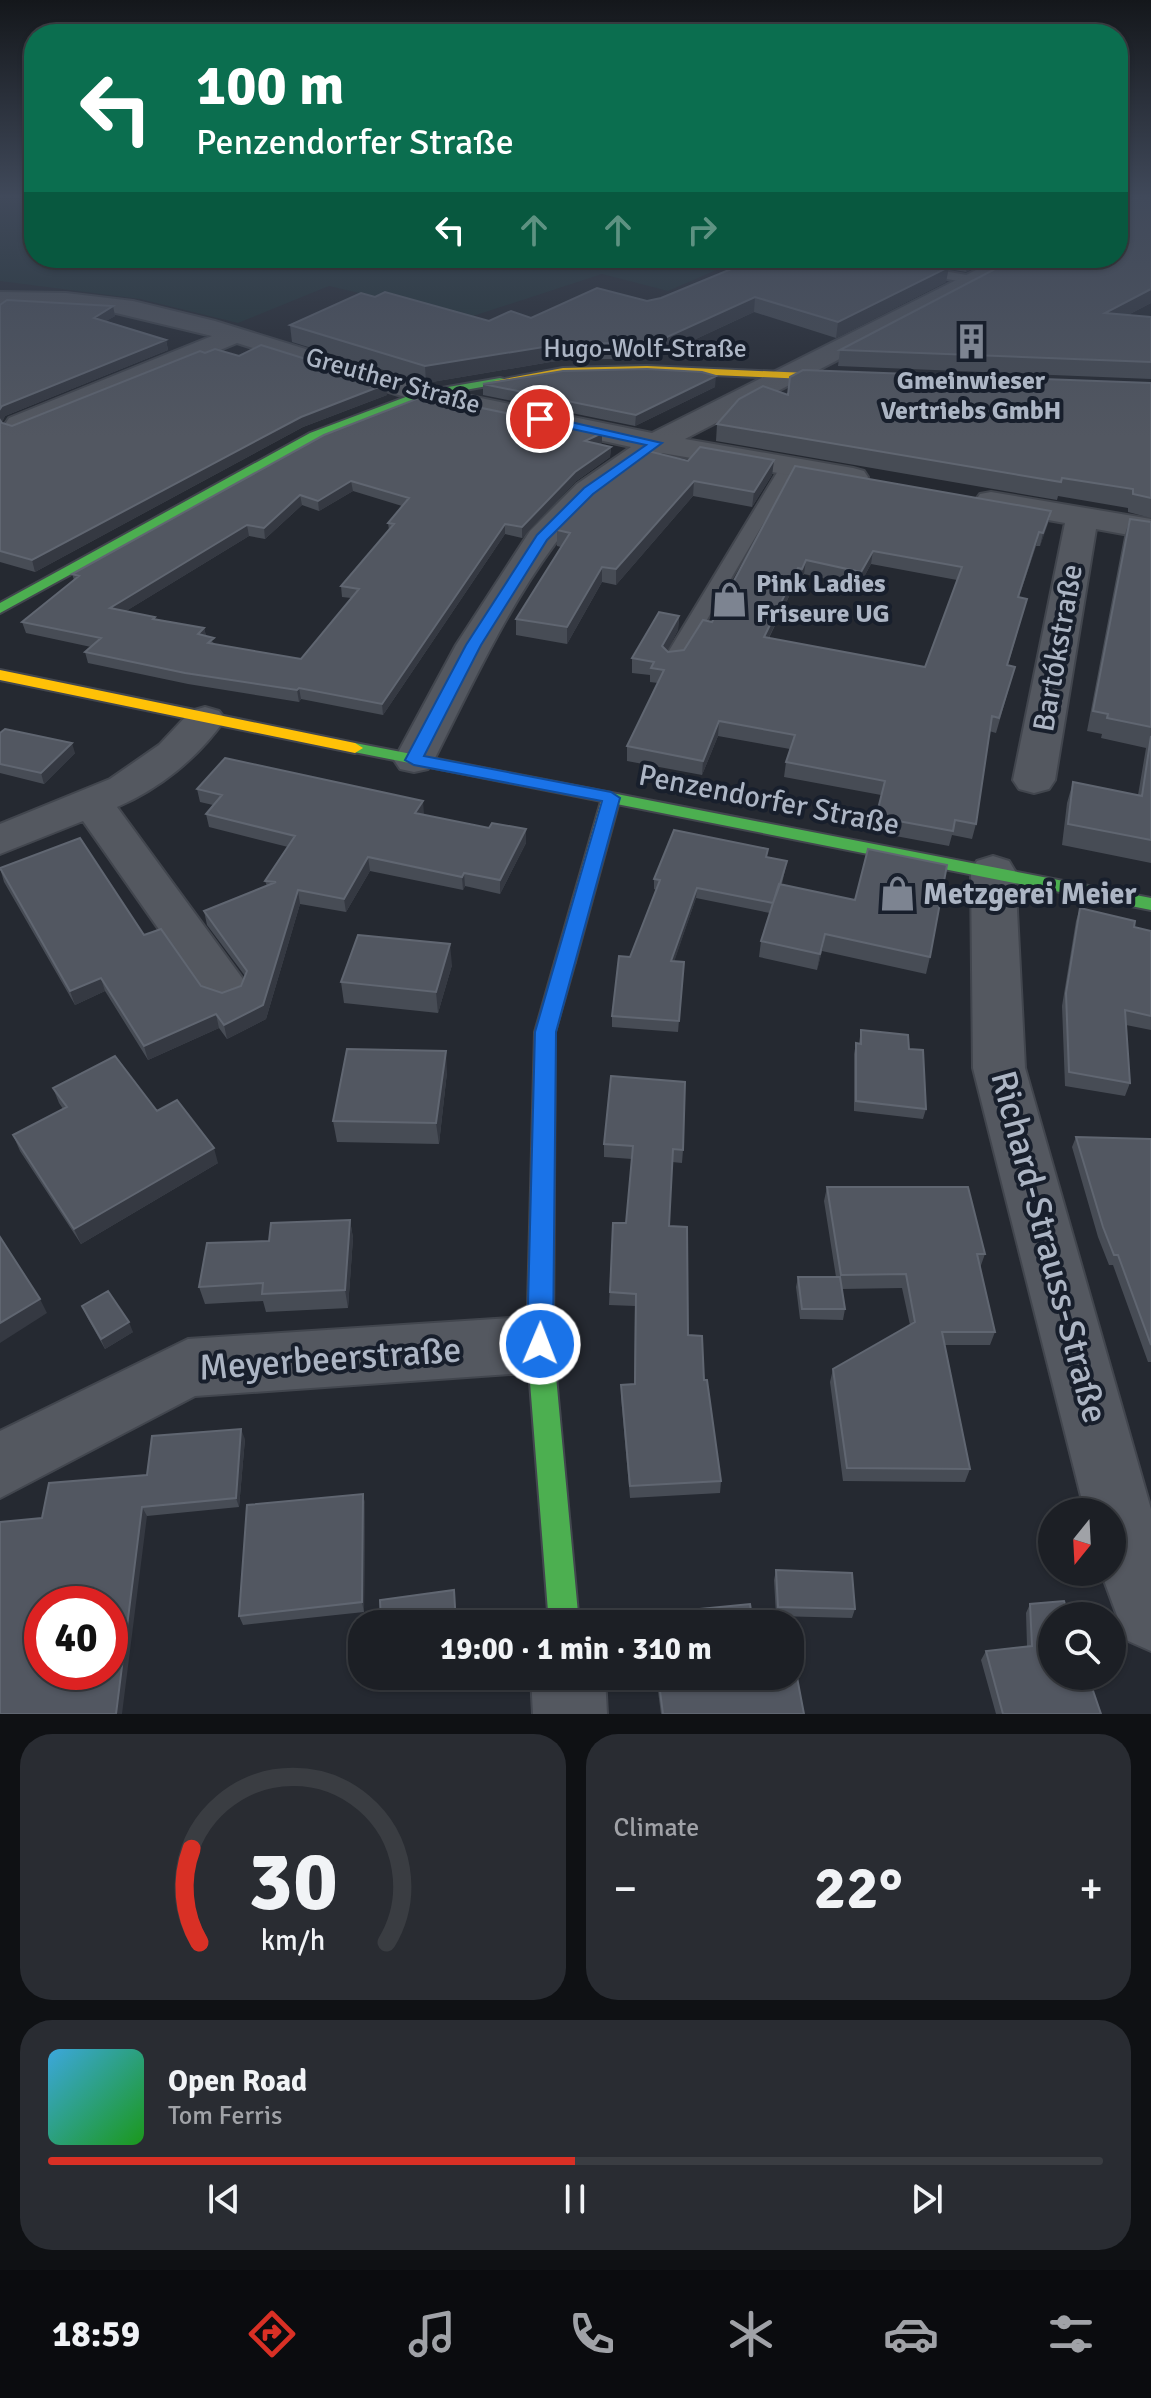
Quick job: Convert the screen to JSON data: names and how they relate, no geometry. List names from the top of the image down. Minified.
{"streets":{"street":["Hugo-Wolf-Straße","Greuther Straße","Bartókstraße","Penzendorfer Straße","Richard-Strauss-Straße","Meyerbeerstraße"]},"crossings":[["Hugo-Wolf-Straße","Greuther Straße"],["Penzendorfer Straße","Richard-Strauss-Straße"]],"places":{"building":["Gmeinwieser Vertriebs GmbH"],"shop":["Pink Ladies Friseure UG","Metzgerei Meier"]},"north":"bottom","page":{"turn":["100 m","Penzendorfer Straße"],"limit":"40","trip":"19:00 · 1 min · 310 m","tile":"Climate","heat":["−","22°","+"],"song":["Open Road","Tom Ferris"],"tabs":"18:59","gauge":["30","km/h"]}}
